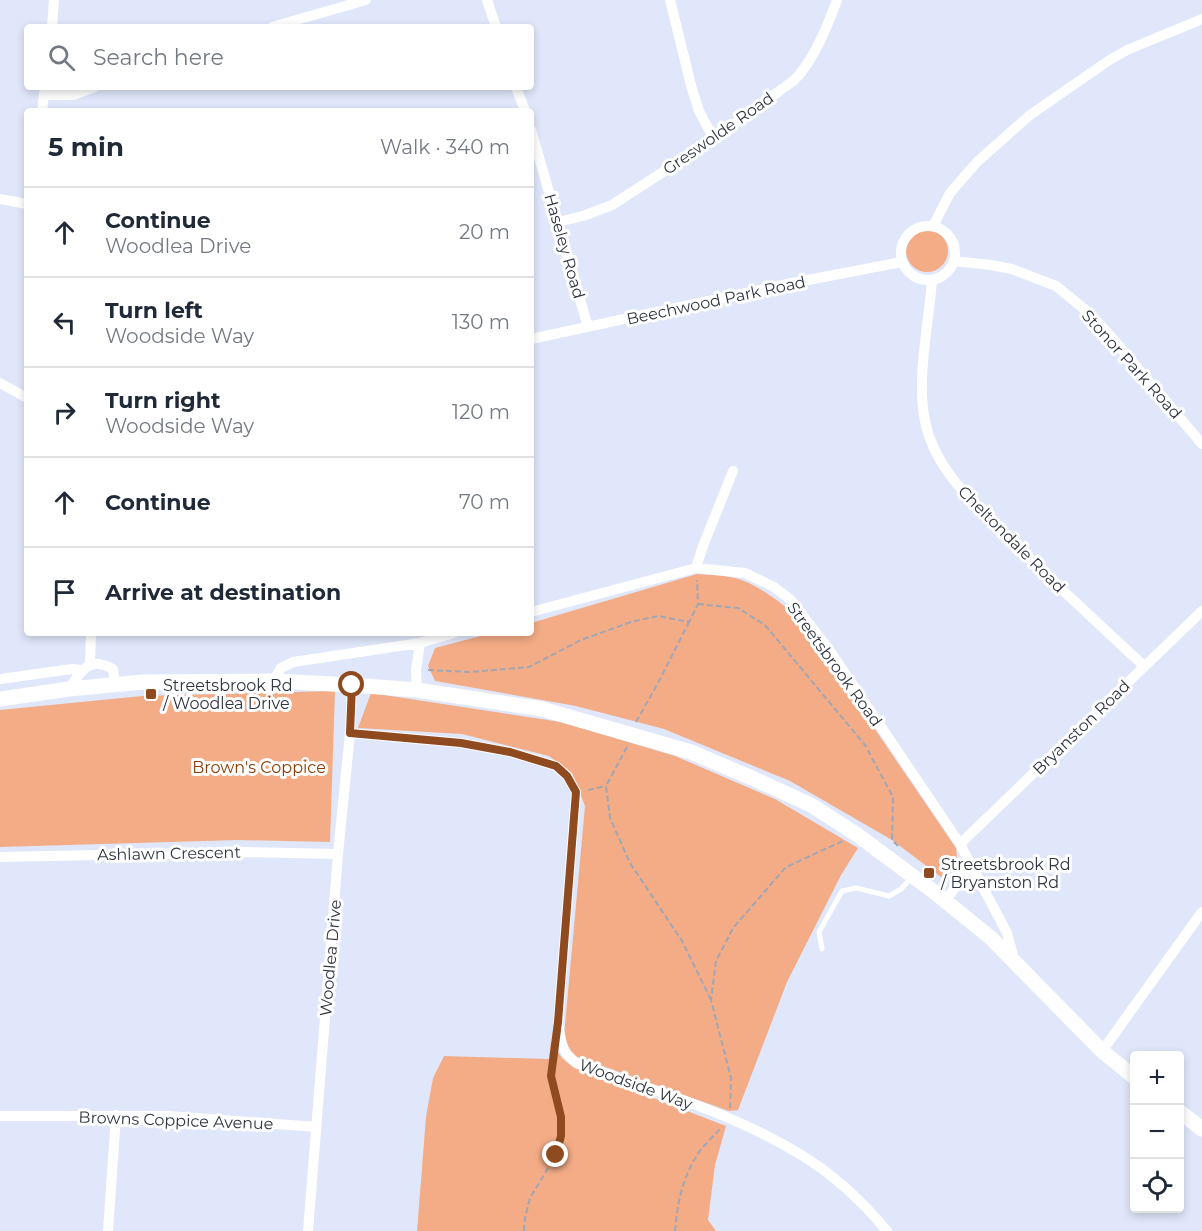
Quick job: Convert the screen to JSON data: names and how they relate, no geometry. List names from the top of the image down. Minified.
{"streets":{"main road":["Streetsbrook Road"],"street":["Greswolde Road","Haseley Road","Beechwood Park Road","Stonor Park Road","Cheltondale Road","Bryanston Road","Ashlawn Crescent","Woodlea Drive","Woodside Way","Browns Coppice Avenue"]},"crossings":[["Greswolde Road","Haseley Road"],["Haseley Road","Beechwood Park Road"],["Beechwood Park Road","Stonor Park Road"],["Beechwood Park Road","Cheltondale Road"],["Stonor Park Road","Cheltondale Road"],["Cheltondale Road","Bryanston Road"],["Streetsbrook Road","Bryanston Road"],["Streetsbrook Road","Woodlea Drive"],["Ashlawn Crescent","Woodlea Drive"],["Woodlea Drive","Browns Coppice Avenue"]],"parks":["Brown's Coppice"],"places":{"transit":["Streetsbrook Rd / Woodlea Drive","Streetsbrook Rd / Bryanston Rd"]},"page":{"search":"Search here","heading":["5 min","Walk · 340 m"],"list":[["Continue","Woodlea Drive","20 m"],["Turn left","Woodside Way","130 m"],["Turn right","Woodside Way","120 m"],["Continue","70 m"],"Arrive at destination"],"map_buttons":["+","−"]}}
